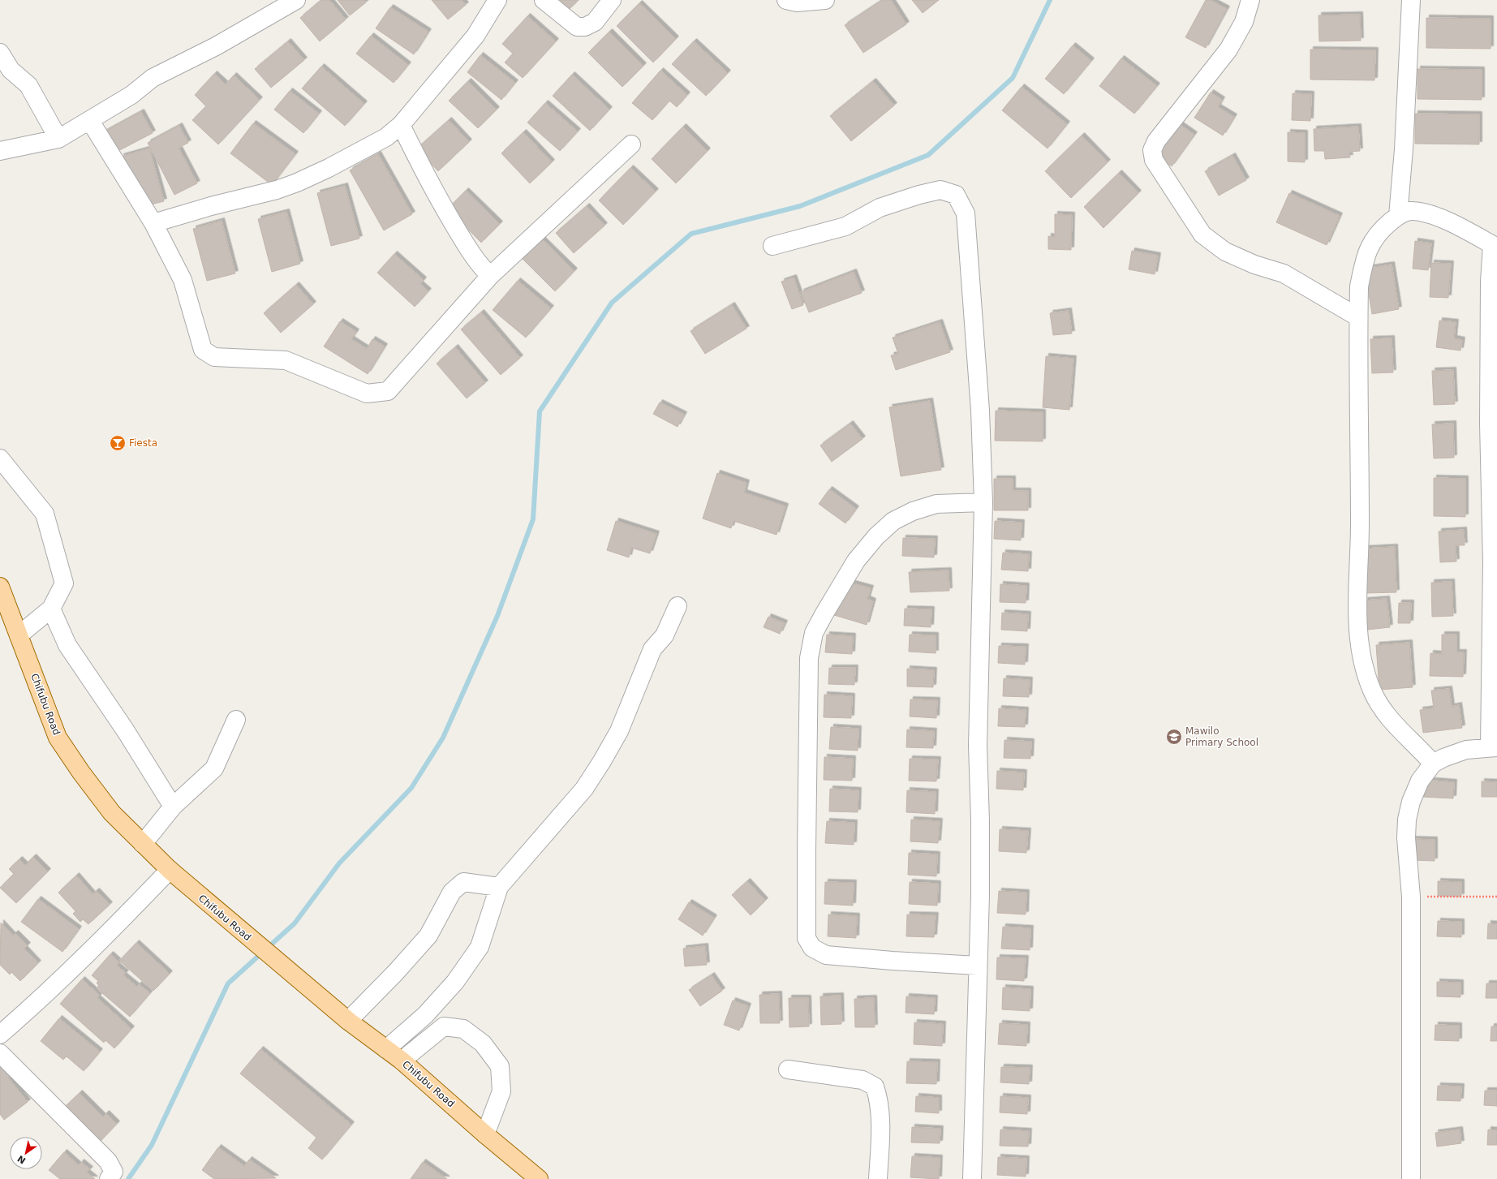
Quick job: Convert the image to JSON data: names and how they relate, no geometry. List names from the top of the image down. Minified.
{"streets":{"main road":["Chifubu Road"]},"places":{"bar":["Fiesta"],"school or university":["Mawilo Primary School"]},"north":"bottom left"}
